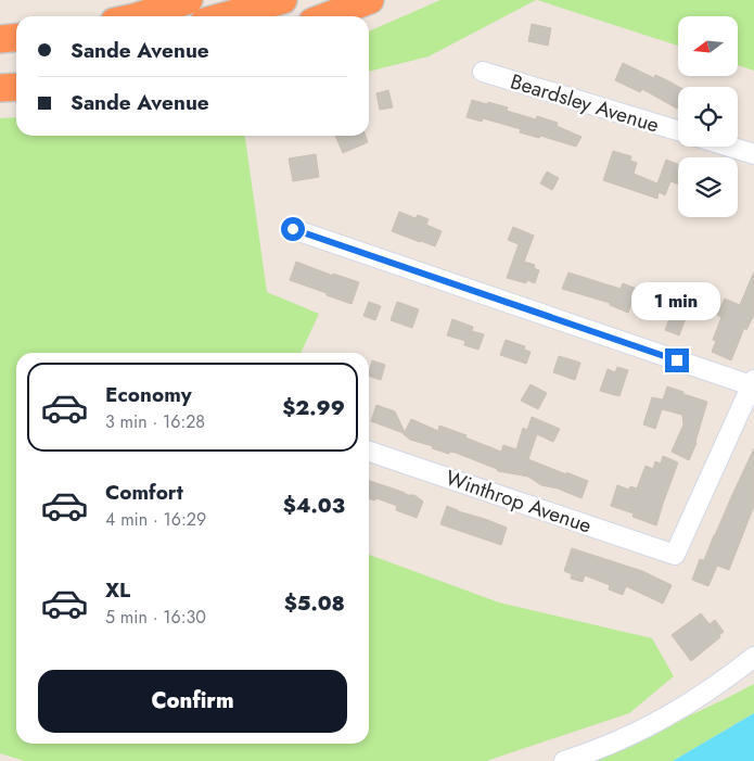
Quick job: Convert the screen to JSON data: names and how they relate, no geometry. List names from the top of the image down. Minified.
{"streets":{"street":["Beardsley Avenue","Winthrop Avenue"]},"north":"left","page":{"banner":["Sande Avenue","Sande Avenue"],"bubble":"1 min","list":[{"name":"Economy","note":"3 min · 16:28","value":"$2.99"},{"name":"Comfort","note":"4 min · 16:29","value":"$4.03"},{"name":"XL","note":"5 min · 16:30","value":"$5.08"}],"buttons":"Confirm"}}
